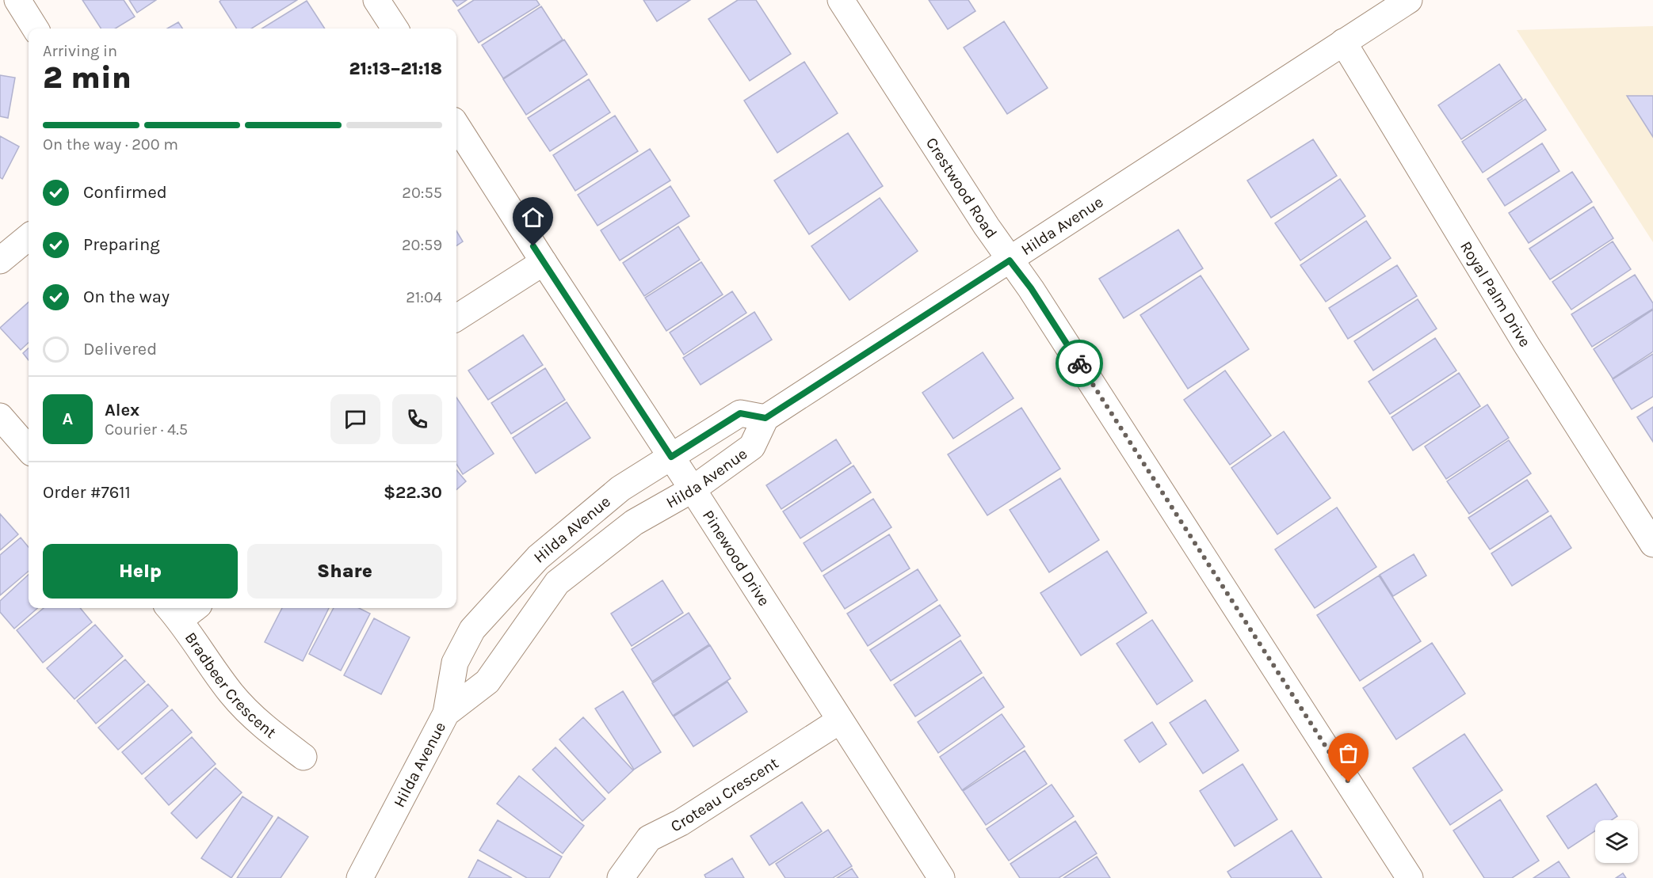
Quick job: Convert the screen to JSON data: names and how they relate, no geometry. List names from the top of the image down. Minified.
{"streets":{"street":["Crestwood Road","Hilda Avenue","Royal Palm Drive","Hilda AVenue","Pinewood Drive","Bradbeer Crescent","Croteau Crescent"]},"crossings":[["Crestwood Road","Hilda Avenue"],["Hilda Avenue","Royal Palm Drive"],["Hilda Avenue","Hilda AVenue"],["Hilda Avenue","Pinewood Drive"],["Hilda AVenue","Pinewood Drive"],["Pinewood Drive","Croteau Crescent"]],"page":{"heading":["2 min","Arriving in","21:13–21:18"],"panel":["Alex","Courier · 4.5","Order #7611","$22.30"],"bar":"On the way · 200 m","list":[["Confirmed","20:55"],["Preparing","20:59"],["On the way","21:04"],"Delivered"],"round":"A","buttons":["Help","Share"]}}
